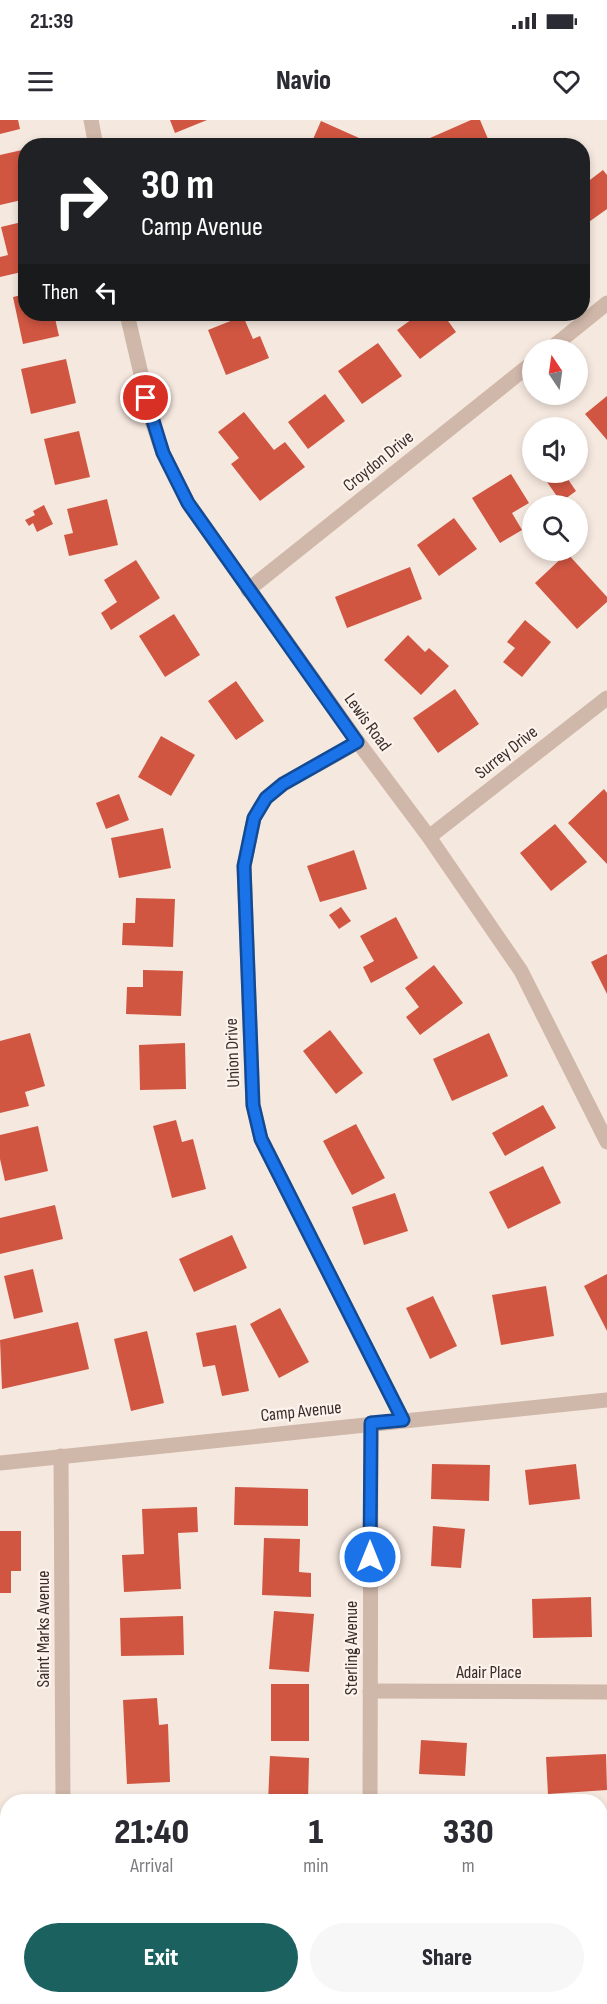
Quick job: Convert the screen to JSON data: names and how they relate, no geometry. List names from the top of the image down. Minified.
{"streets":{"street":["Croydon Drive","Lewis Road","Surrey Drive","Union Drive","Camp Avenue","Saint Marks Avenue","Sterling Avenue","Adair Place"]},"crossings":[["Croydon Drive","Lewis Road"],["Lewis Road","Surrey Drive"],["Lewis Road","Union Drive"],["Union Drive","Camp Avenue"],["Camp Avenue","Saint Marks Avenue"],["Camp Avenue","Sterling Avenue"],["Sterling Avenue","Adair Place"]],"north":"top","page":{"status":"21:39","header":"Navio","turn":["30 m","Camp Avenue"],"then":"Then","eta":["21:40","Arrival","1","min","330","m"],"buttons":["Exit","Share"]}}
